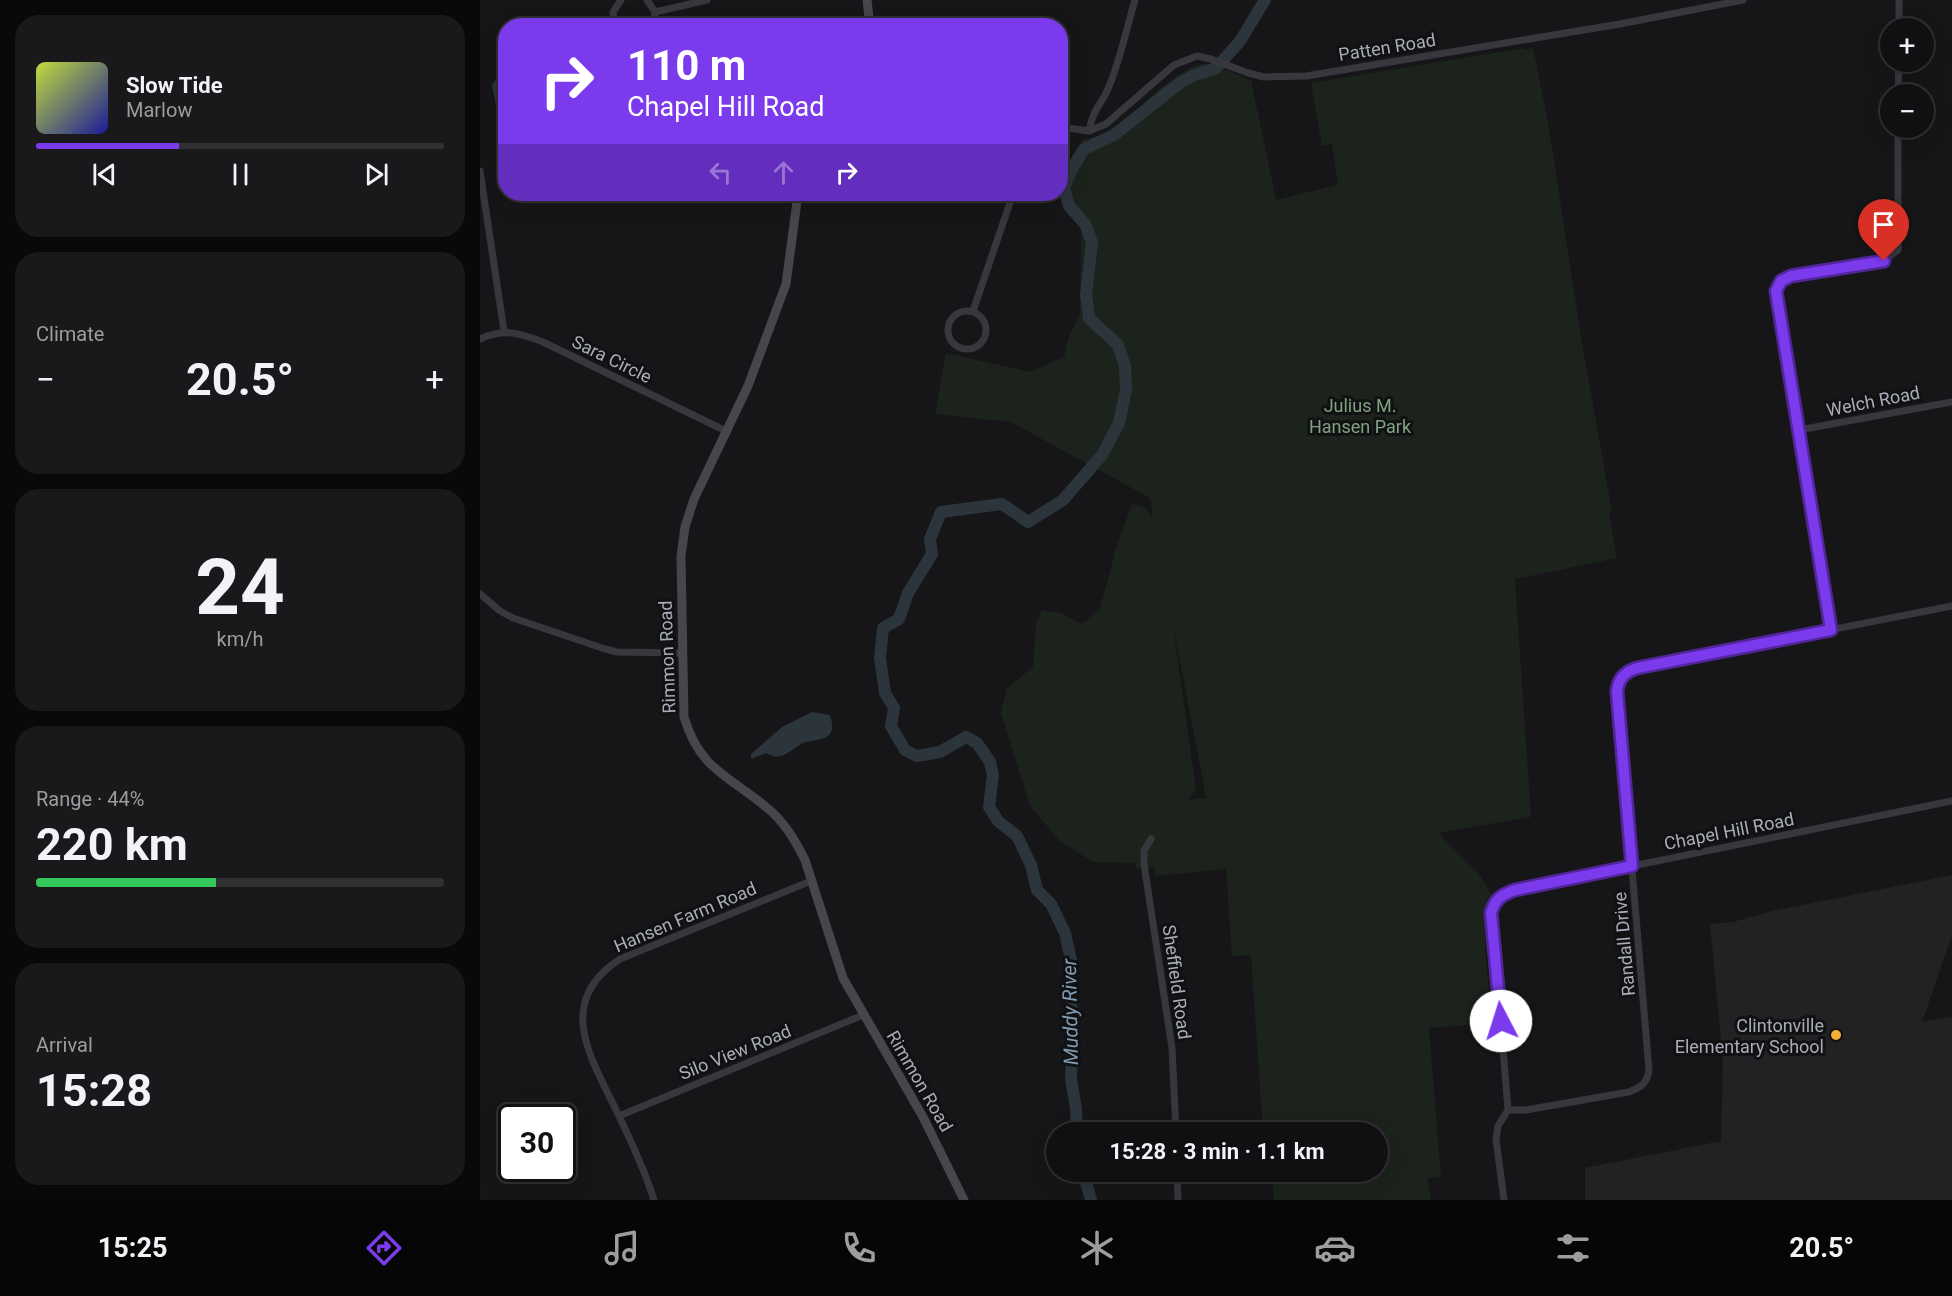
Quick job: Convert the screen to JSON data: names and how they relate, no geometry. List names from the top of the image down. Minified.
{"streets":{"street":["Patten Road","Sara Circle","Welch Road","Rimmon Road","Chapel Hill Road","Hansen Farm Road","Randall Drive","Sheffield Road","Silo View Road"]},"crossings":[["Sara Circle","Rimmon Road"],["Rimmon Road","Hansen Farm Road"],["Rimmon Road","Silo View Road"],["Chapel Hill Road","Randall Drive"],["Hansen Farm Road","Silo View Road"]],"water":["Muddy River"],"parks":["Julius M. Hansen Park"],"places":["Clintonville Elementary School"],"page":{"map_buttons":["+","−"],"turn":["110 m","Chapel Hill Road"],"song":["Slow Tide","Marlow"],"tile":["Climate",["24","km/h"],["Range · 44%","220 km"],["Arrival","15:28"]],"heat":["−","20.5°","+"],"limit":"30","trip":"15:28 · 3 min · 1.1 km","tabs":["15:25","20.5°"]}}
